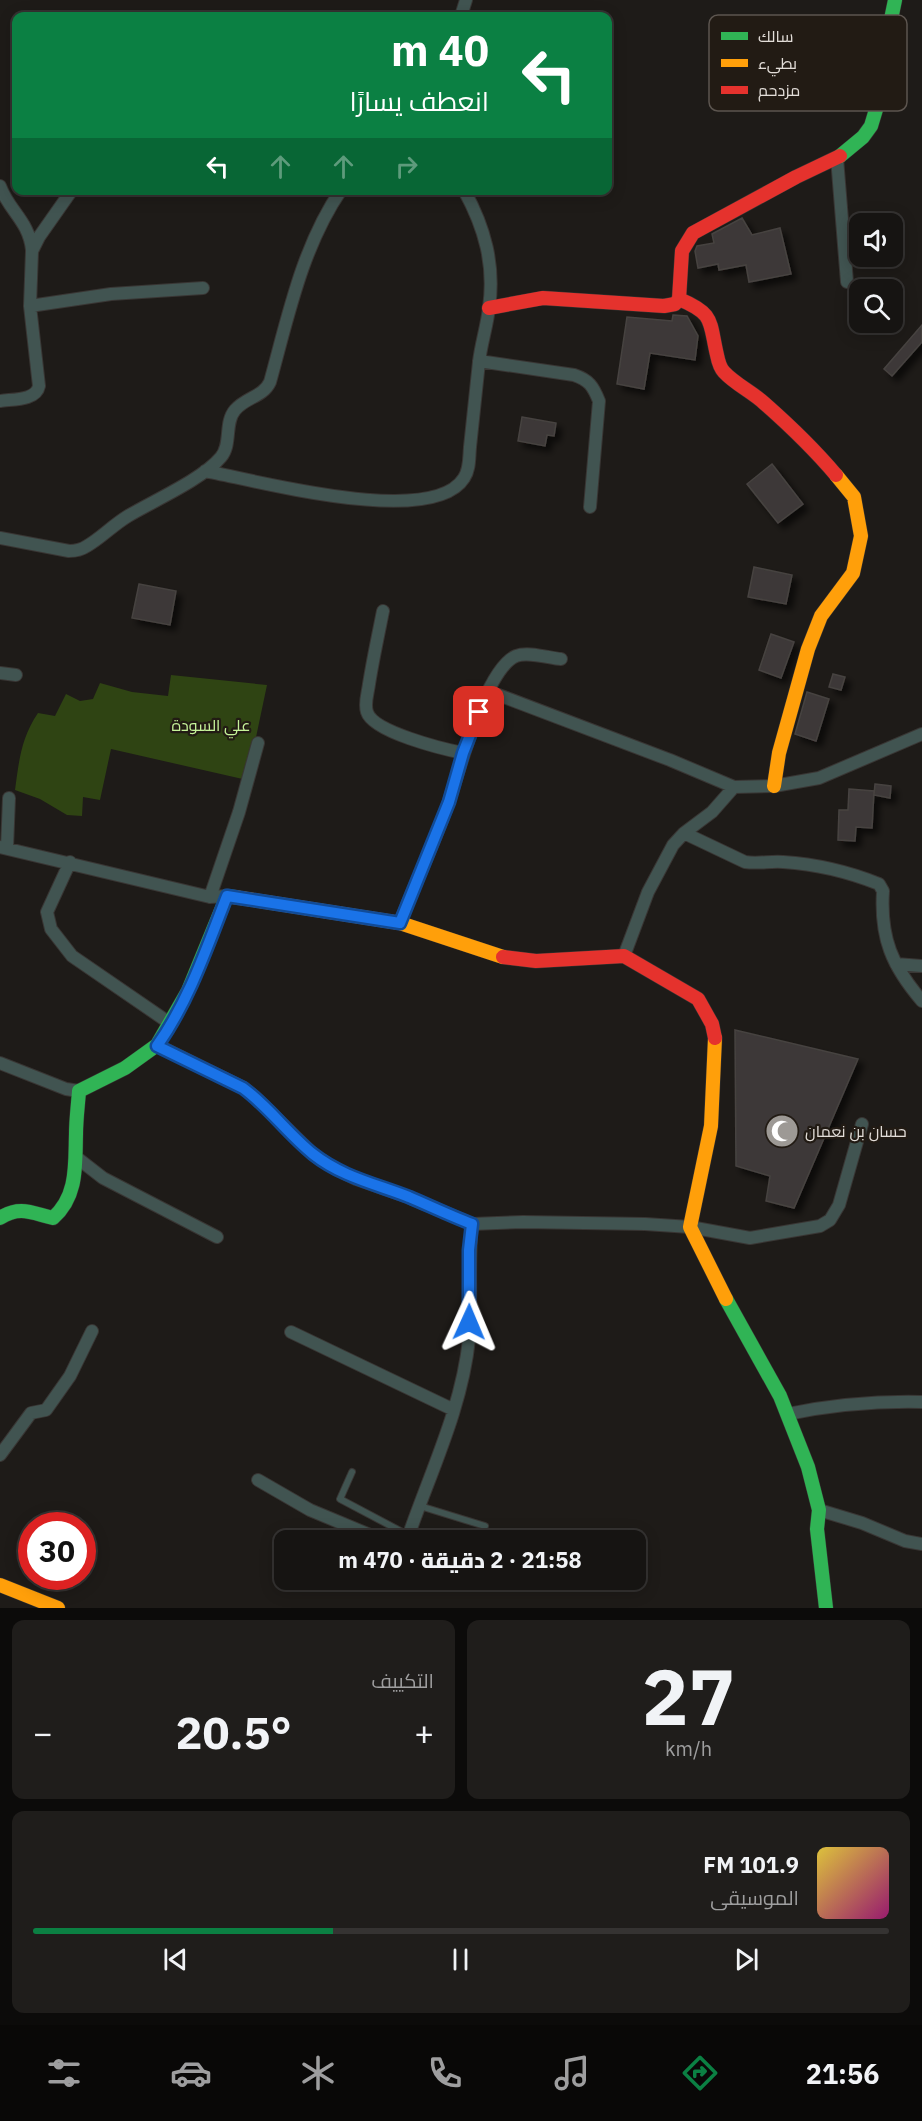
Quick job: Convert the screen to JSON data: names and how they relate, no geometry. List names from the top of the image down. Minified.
{"parks":["علي السودة"],"places":{"mosque":["حسان بن نعمان"]},"legend":["سالك","بطيء","مزدحم"],"page":{"turn":["40 m","انعطف يسارًا"],"limit":"30","trip":"21:58 · 2 دقيقة · 470 m","tile":[["27","km/h"],"التكييف"],"heat":["−","20.5°","+"],"song":["101.9 FM","الموسيقى"],"tabs":"21:56"}}
